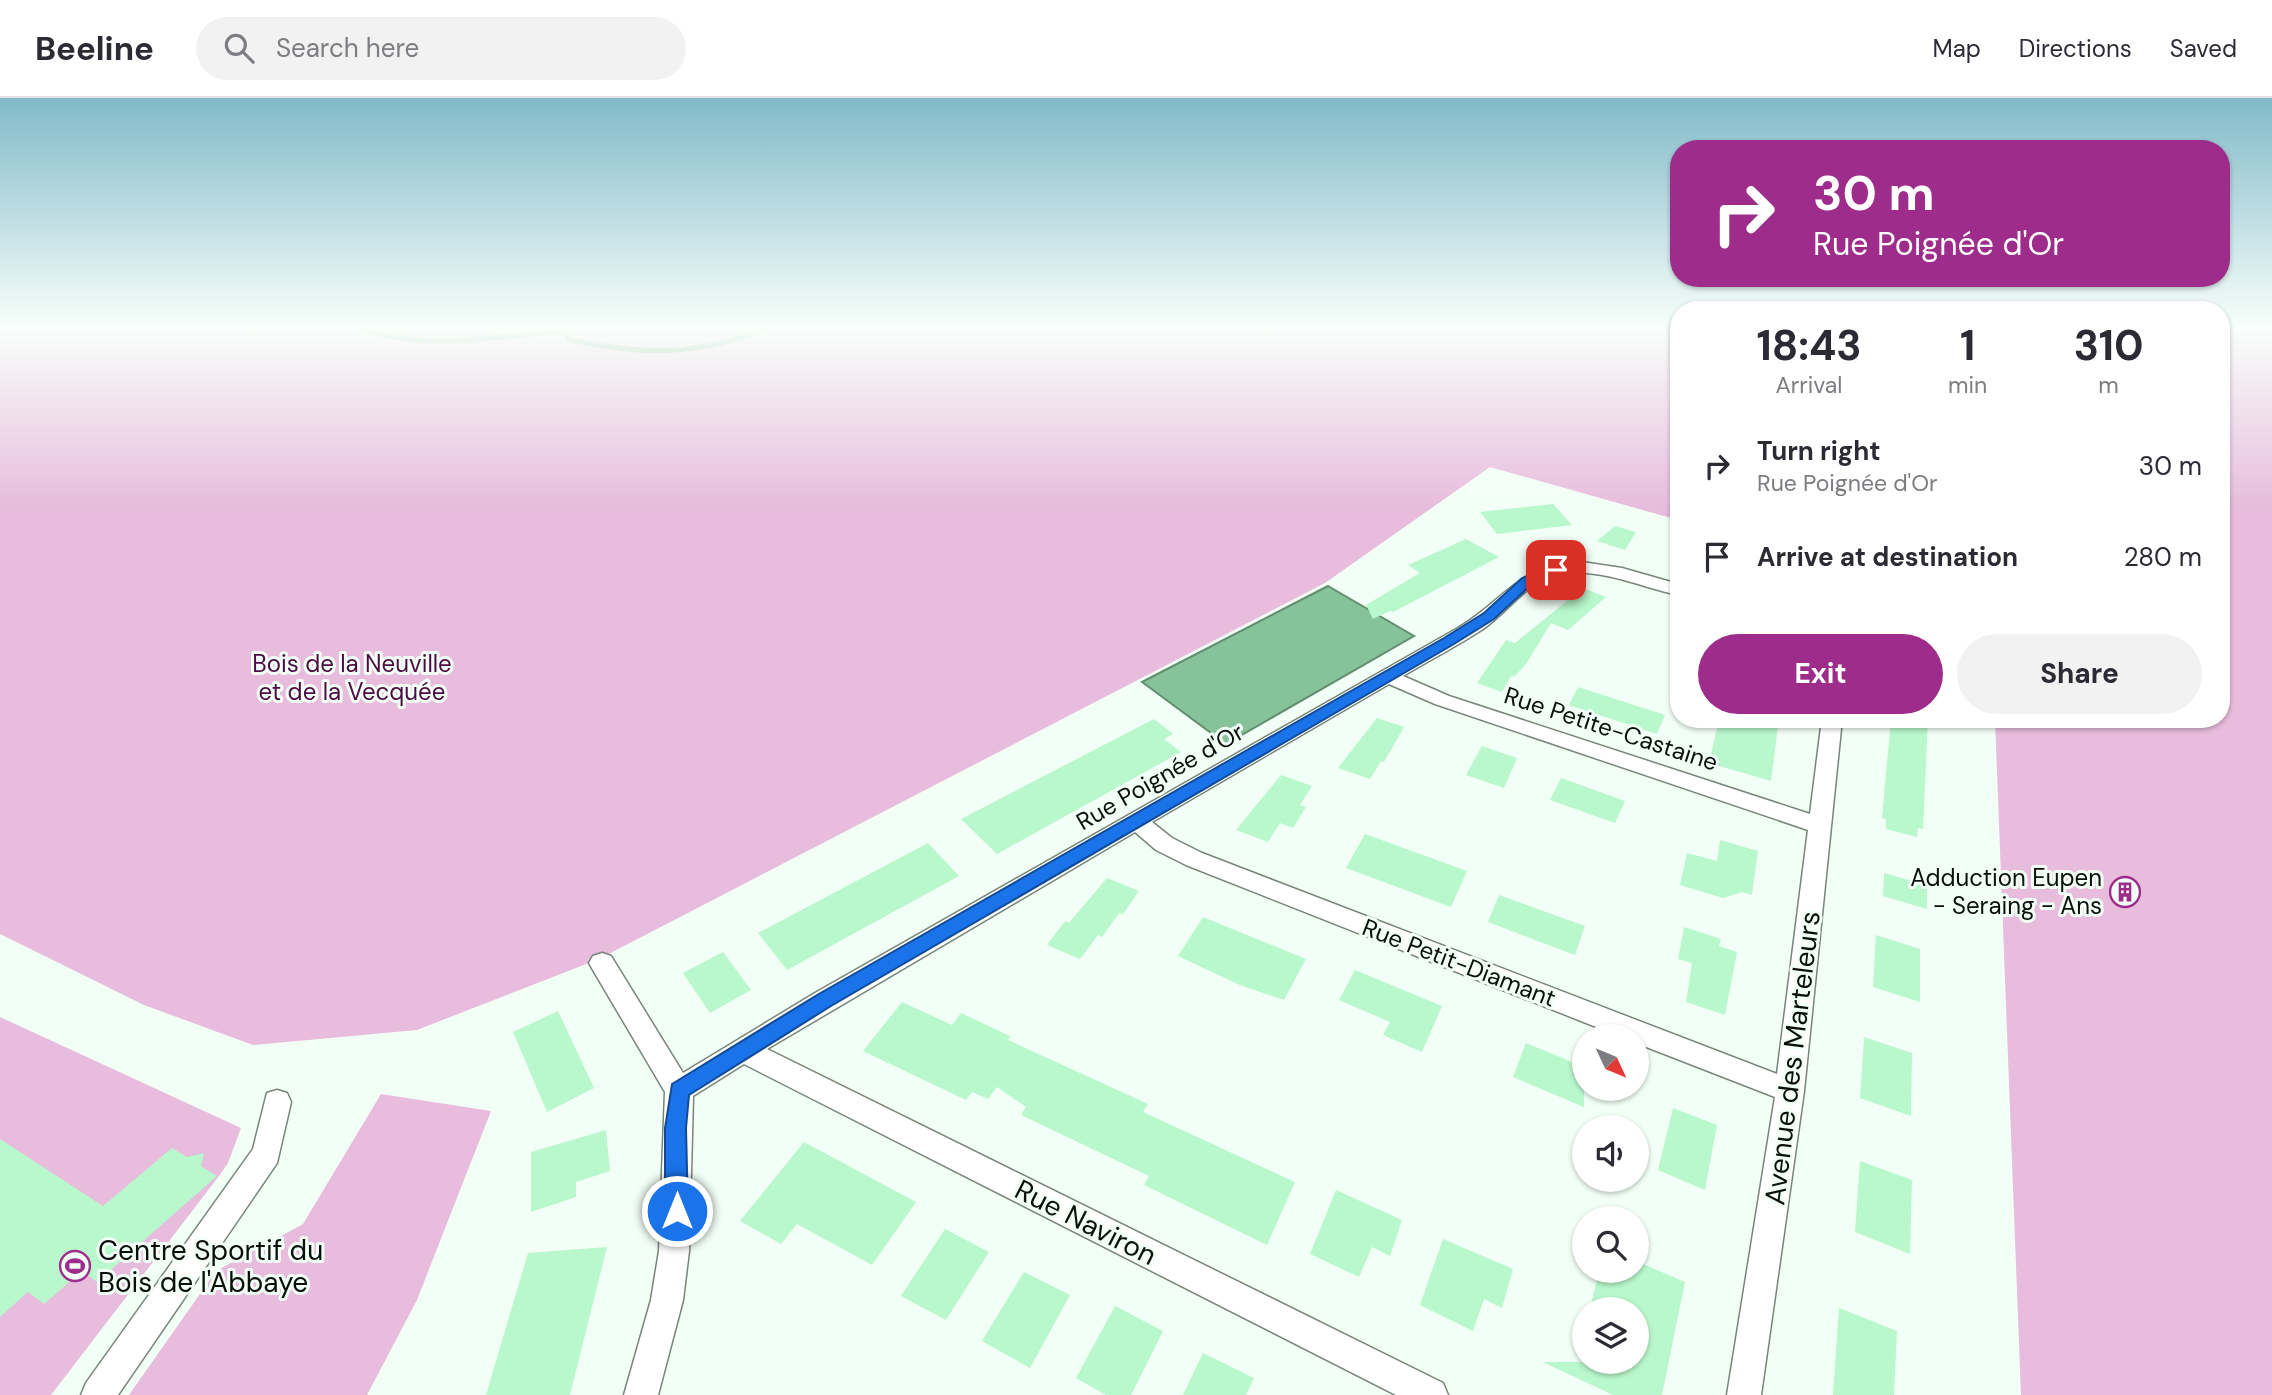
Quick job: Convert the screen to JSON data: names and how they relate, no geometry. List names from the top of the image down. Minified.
{"streets":{"street":["Rue Petite-Castaine","Rue Poignée d'Or","Rue Petit-Diamant","Avenue des Marteleurs","Rue Naviron"]},"crossings":[["Rue Petite-Castaine","Rue Poignée d'Or"],["Rue Petite-Castaine","Avenue des Marteleurs"],["Rue Poignée d'Or","Rue Petit-Diamant"],["Rue Poignée d'Or","Rue Naviron"],["Rue Petit-Diamant","Avenue des Marteleurs"]],"parks":["Bois de la Neuville et de la Vecquée"],"places":{"building":["Adduction Eupen - Seraing - Ans"],"sports":["Centre Sportif du Bois de l'Abbaye"]},"north":"bottom right","page":{"header":"Beeline","search":"Search here","nav":["Map","Directions","Saved"],"turn":["30 m","Rue Poignée d'Or"],"eta":["18:43","Arrival","1","min","310","m"],"list":[{"name":"Turn right","note":"Rue Poignée d'Or","value":"30 m"},{"name":"Arrive at destination","value":"280 m"}],"buttons":["Exit","Share"]}}
